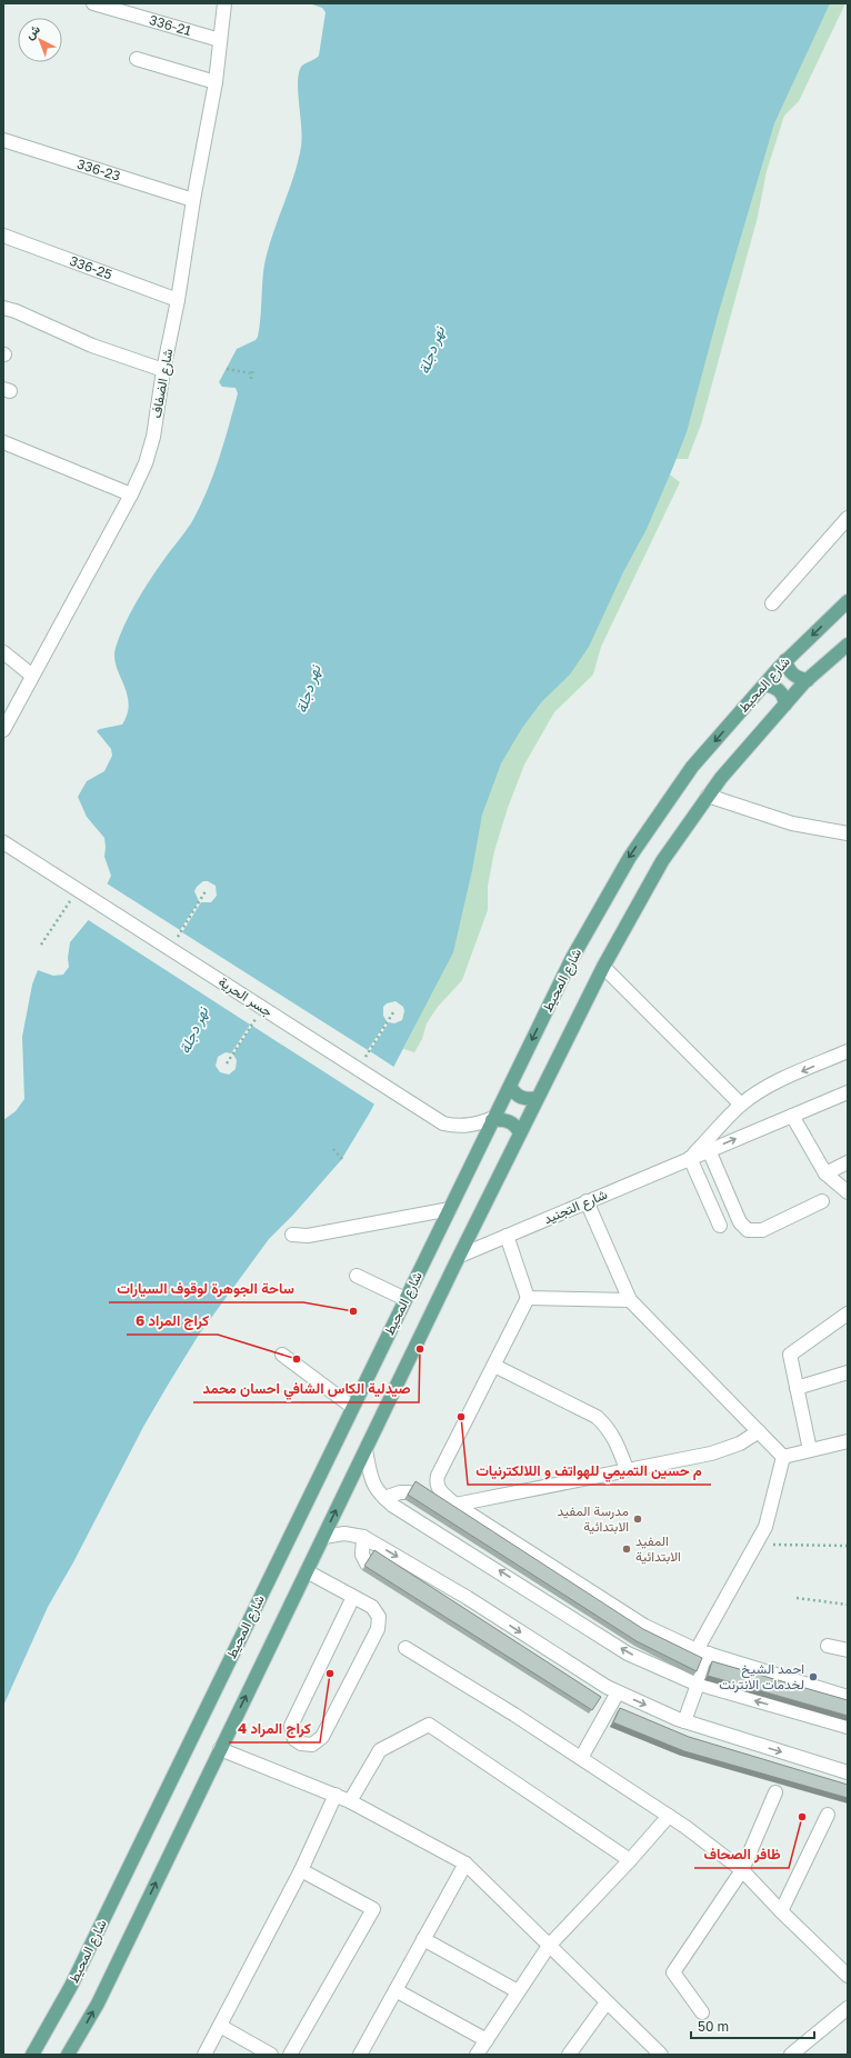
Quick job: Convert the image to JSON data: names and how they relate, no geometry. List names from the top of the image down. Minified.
{"streets":{"main road":["شارع المحيط"],"street":["336-21","336-23","336-25","شارع الضفاف","جسر الحرية","شارع التجنيد"]},"crossings":[["336-21","شارع الضفاف"],["336-23","شارع الضفاف"],["336-25","شارع الضفاف"],["شارع المحيط","جسر الحرية"]],"water":["نهر دجلة"],"places":["ساحة الجوهرة لوقوف السيارات","صيدلية الكاس الشافي احسان محمد","كراج المراد 6","م حسين التميمي للهواتف و اللالكترنيات","مدرسة المفيد الابتدائية","المفيد الابتدائية","كراج المراد 4","احمد الشيخ لخدمات الانترنت","ظافر الصحاف"],"scale_bar":"50 m","north":"top left"}
